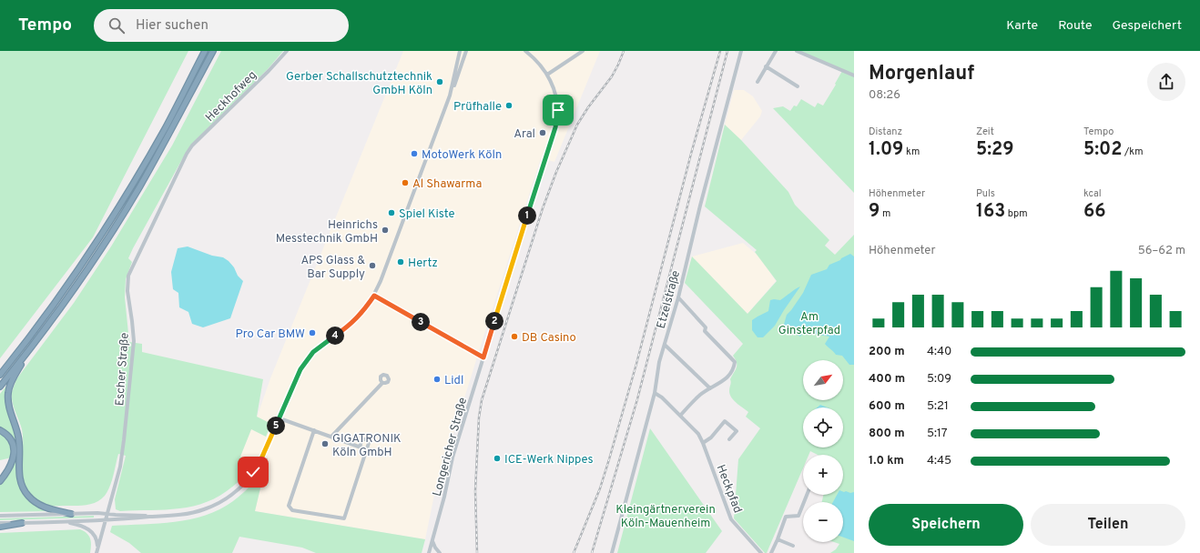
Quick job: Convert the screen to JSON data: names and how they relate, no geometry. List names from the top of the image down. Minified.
{"streets":{"street":["Heckhofweg","Etzelstraße","Escher Straße","Longericher Straße","Heckpfad"]},"crossings":[["Heckhofweg","Escher Straße"],["Etzelstraße","Heckpfad"]],"parks":["Am Ginsterpfad","Kleingärtnerverein Köln-Mauenheim"],"places":["Gerber Schallschutztechnik GmbH Köln","Prüfhalle","Aral","MotoWerk Köln","Al Shawarma","Spiel Kiste","Heinrichs Messtechnik GmbH","Hertz","APS Glass & Bar Supply","Pro Car BMW","DB Casino","Lidl","GIGATRONIK Köln GmbH","ICE-Werk Nippes"],"north":"top right","page":{"header":"Tempo","search":"Hier suchen","nav":["Karte","Route","Gespeichert"],"heading":["Morgenlauf","08:26"],"stats":[["Distanz","1.09 km"],["Zeit","5:29"],["Tempo","5:02 /km"],["Höhenmeter","9 m"],["Puls","163 bpm"],["kcal","66"]],"pins":["1","2","3","4","5"],"chart":["Höhenmeter","56–62 m"],"list":[{"name":"200 m","note":"4:40"},{"name":"400 m","note":"5:09"},{"name":"600 m","note":"5:21"},{"name":"800 m","note":"5:17"},{"name":"1.0 km","note":"4:45"}],"map_buttons":["+","−"],"buttons":["Speichern","Teilen"]}}
